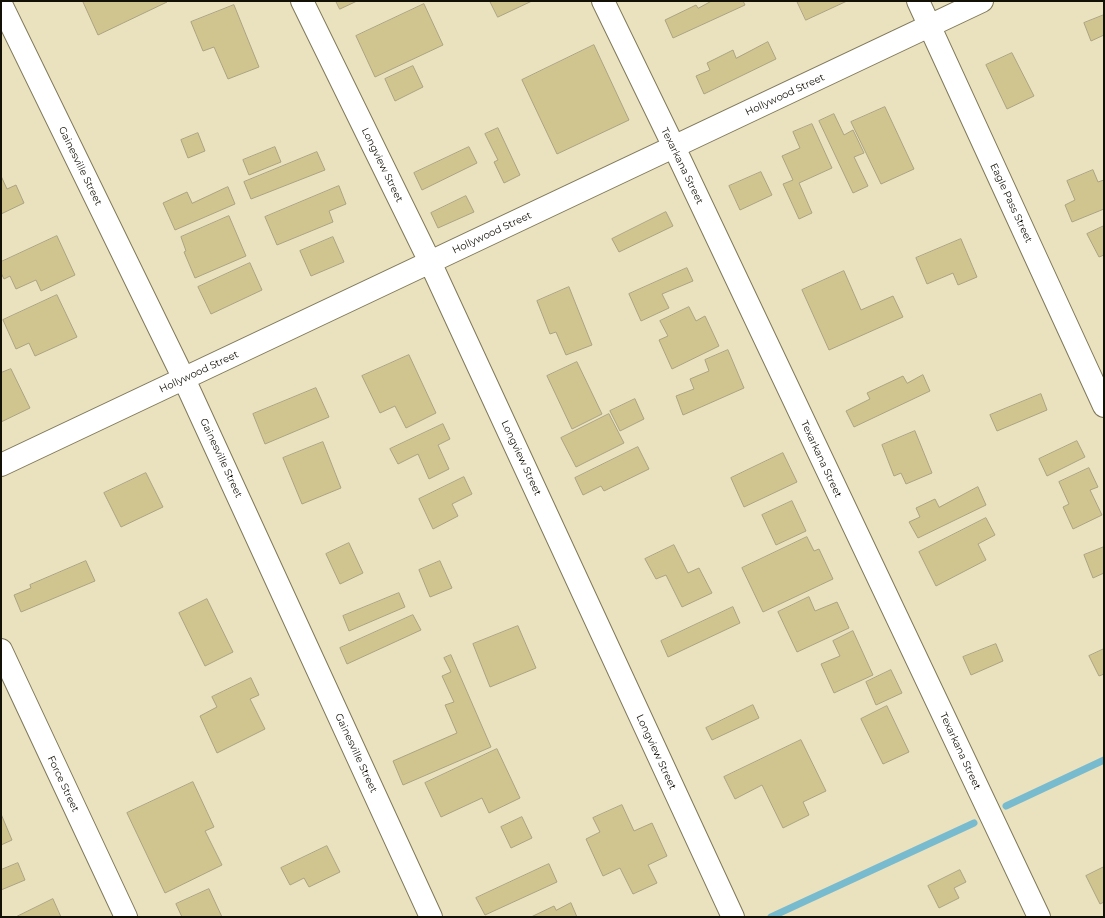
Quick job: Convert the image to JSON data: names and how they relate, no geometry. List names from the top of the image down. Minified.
{"streets":{"street":["Hollywood Street","Longview Street","Gainesville Street","Texarkana Street","Eagle Pass Street","Force Street"]},"crossings":[["Hollywood Street","Longview Street"],["Hollywood Street","Gainesville Street"],["Hollywood Street","Texarkana Street"],["Hollywood Street","Eagle Pass Street"]]}
